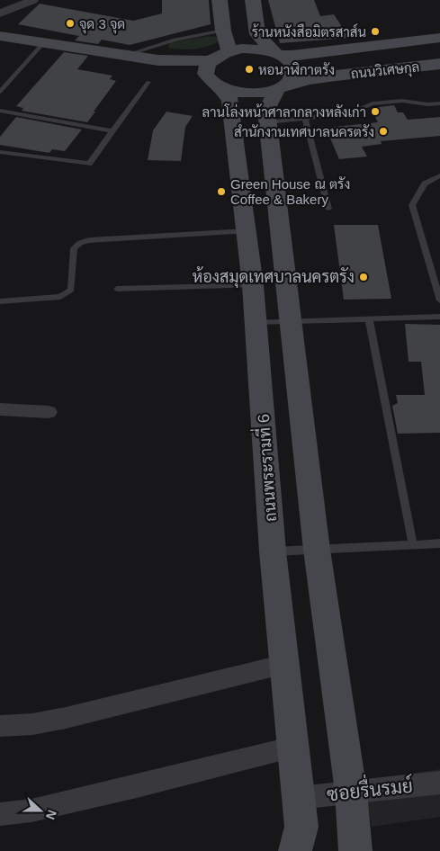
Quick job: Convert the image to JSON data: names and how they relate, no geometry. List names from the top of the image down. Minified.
{"streets":{"street":["ถนนวิเศษกุล","ถนนพระรามที่ 6","ซอยรื่นรมย์"]},"crossings":[["ถนนวิเศษกุล","ถนนพระรามที่ 6"],["ถนนพระรามที่ 6","ซอยรื่นรมย์"]],"places":["จุด 3 จุด","ร้านหนังสือมิตรสาส์น","หอนาฬิกาตรัง","ลานโล่งหน้าศาลากลางหลังเก่า","สำนักงานเทศบาลนครตรัง","Green House ณ ตรัง Coffee & Bakery","ห้องสมุดเทศบาลนครตรัง"],"north":"right"}
